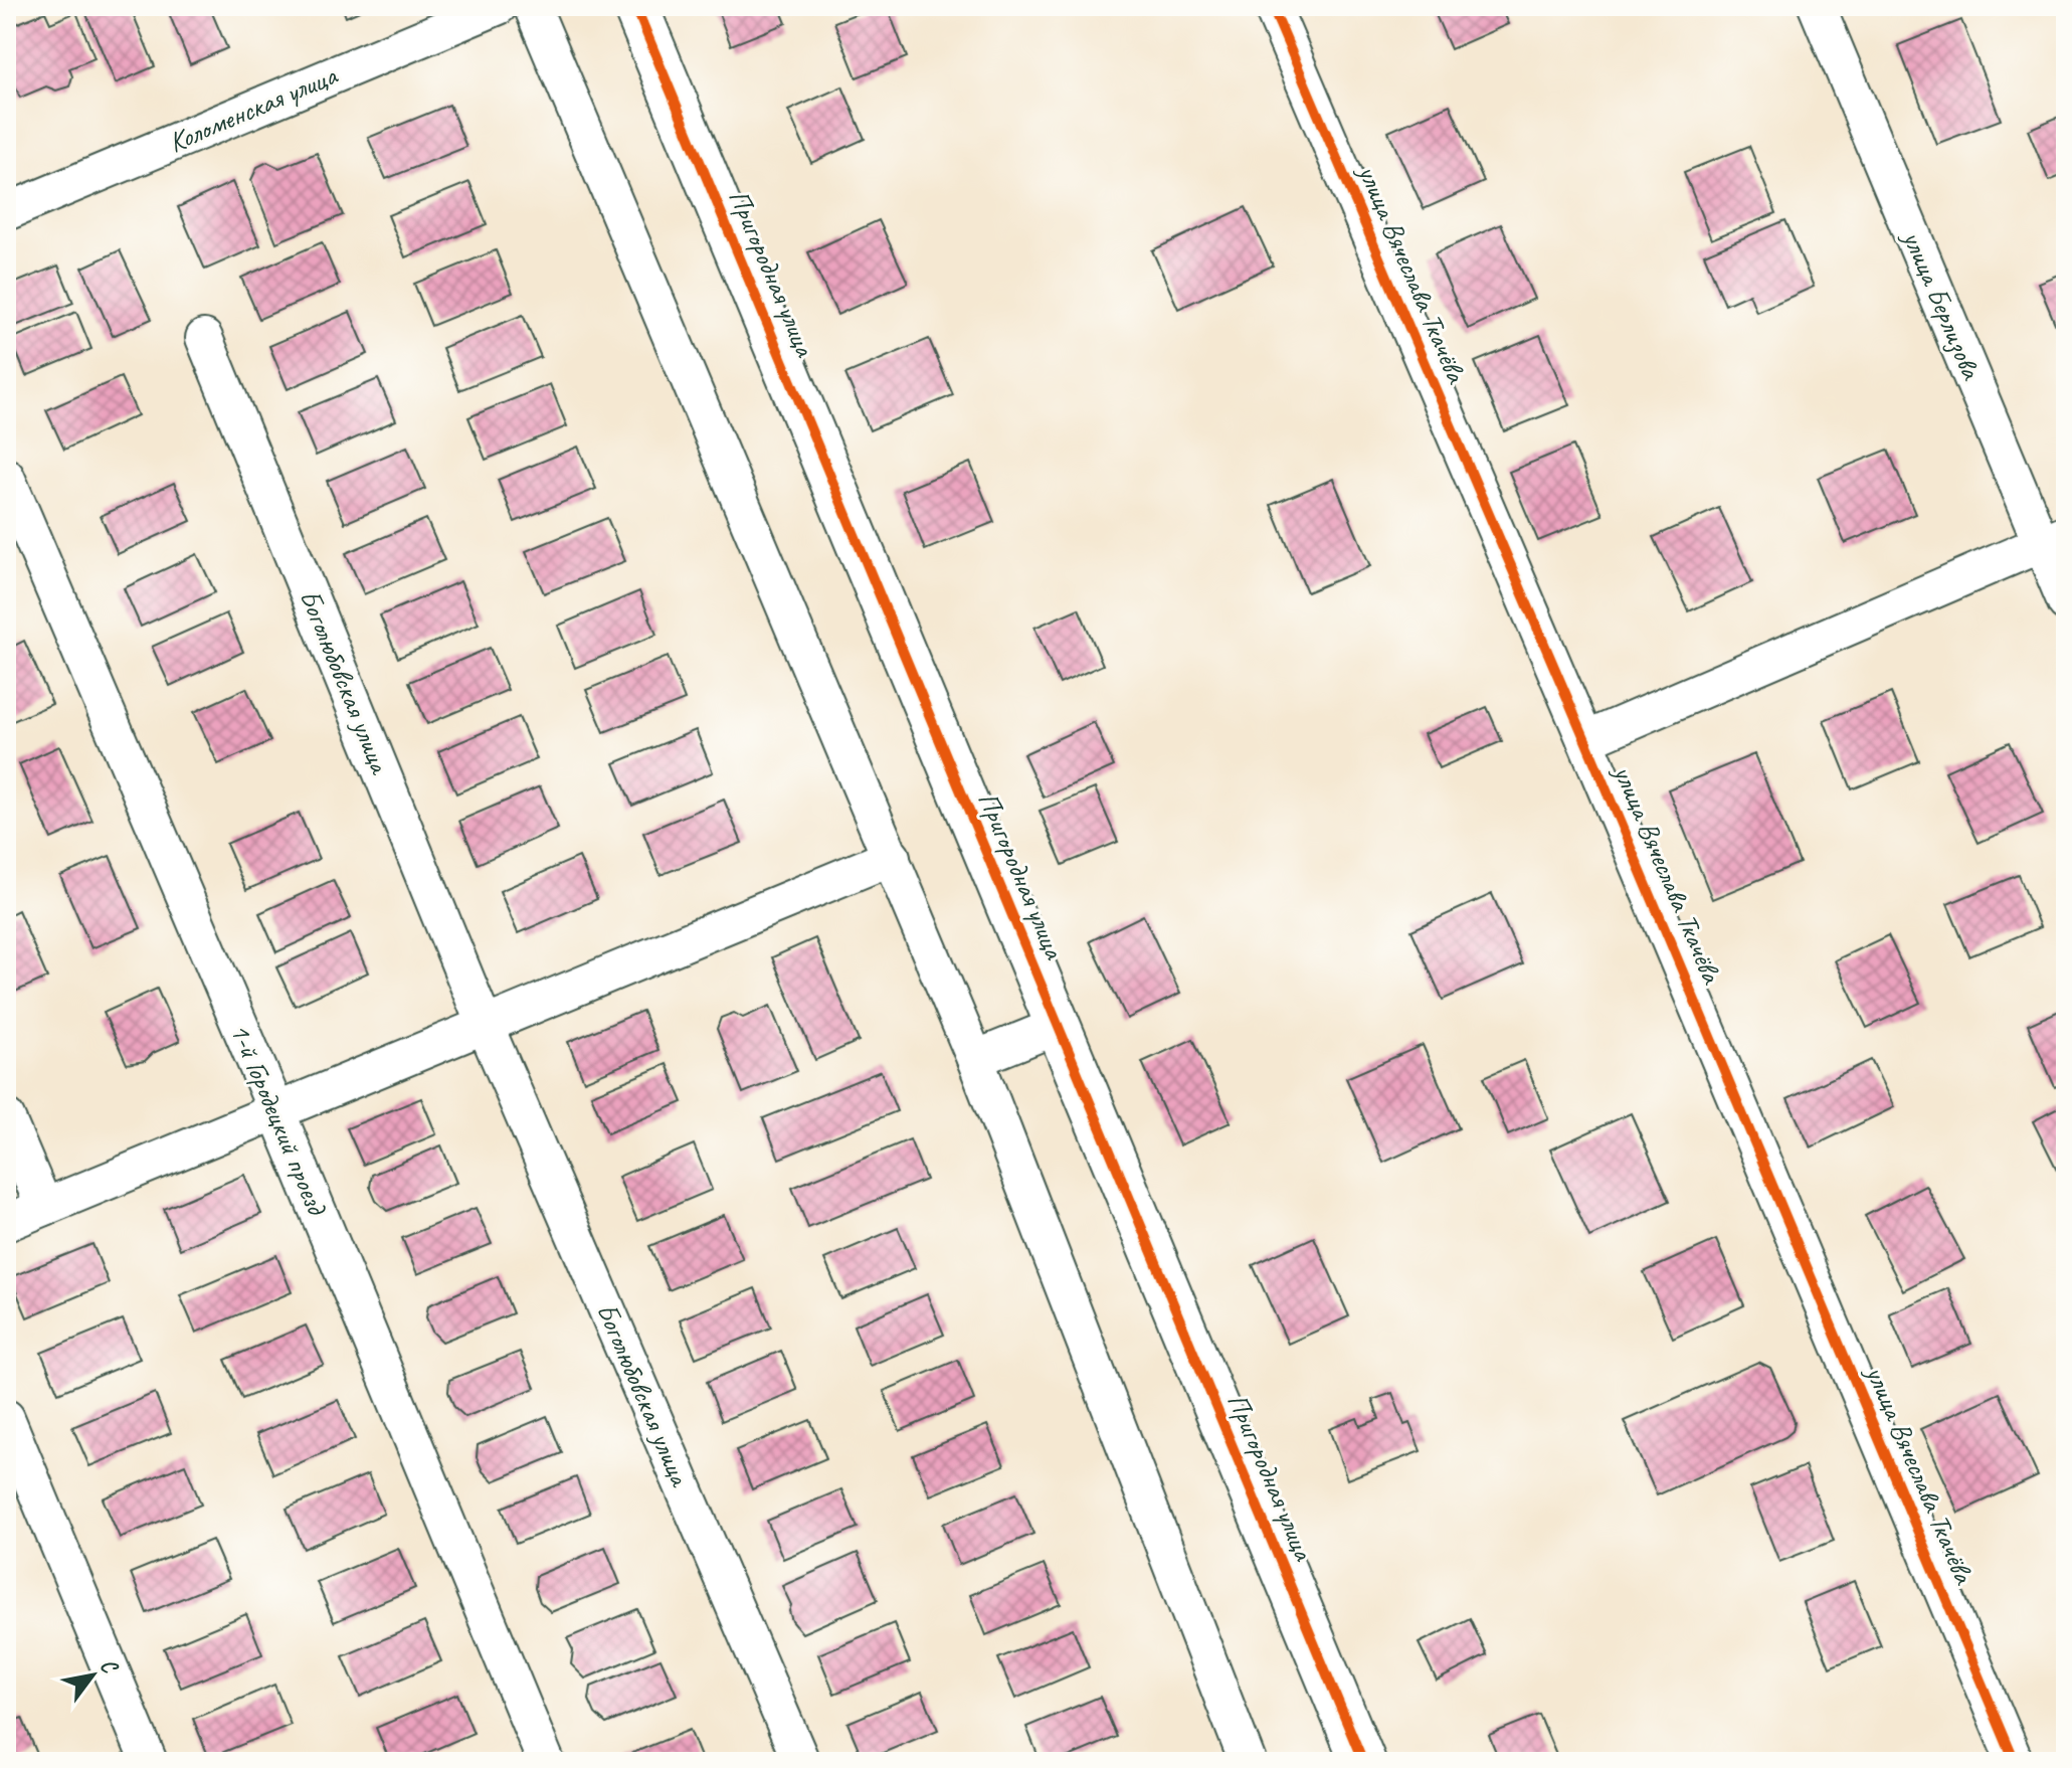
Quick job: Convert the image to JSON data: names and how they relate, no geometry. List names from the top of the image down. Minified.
{"streets":{"street":["Коломенская улица","Пригородная улица","улица Вячеслава Ткачёва","улица Берлизова","Боголюбовская улица","1-й Городецкий проезд"]},"north":"top right"}
